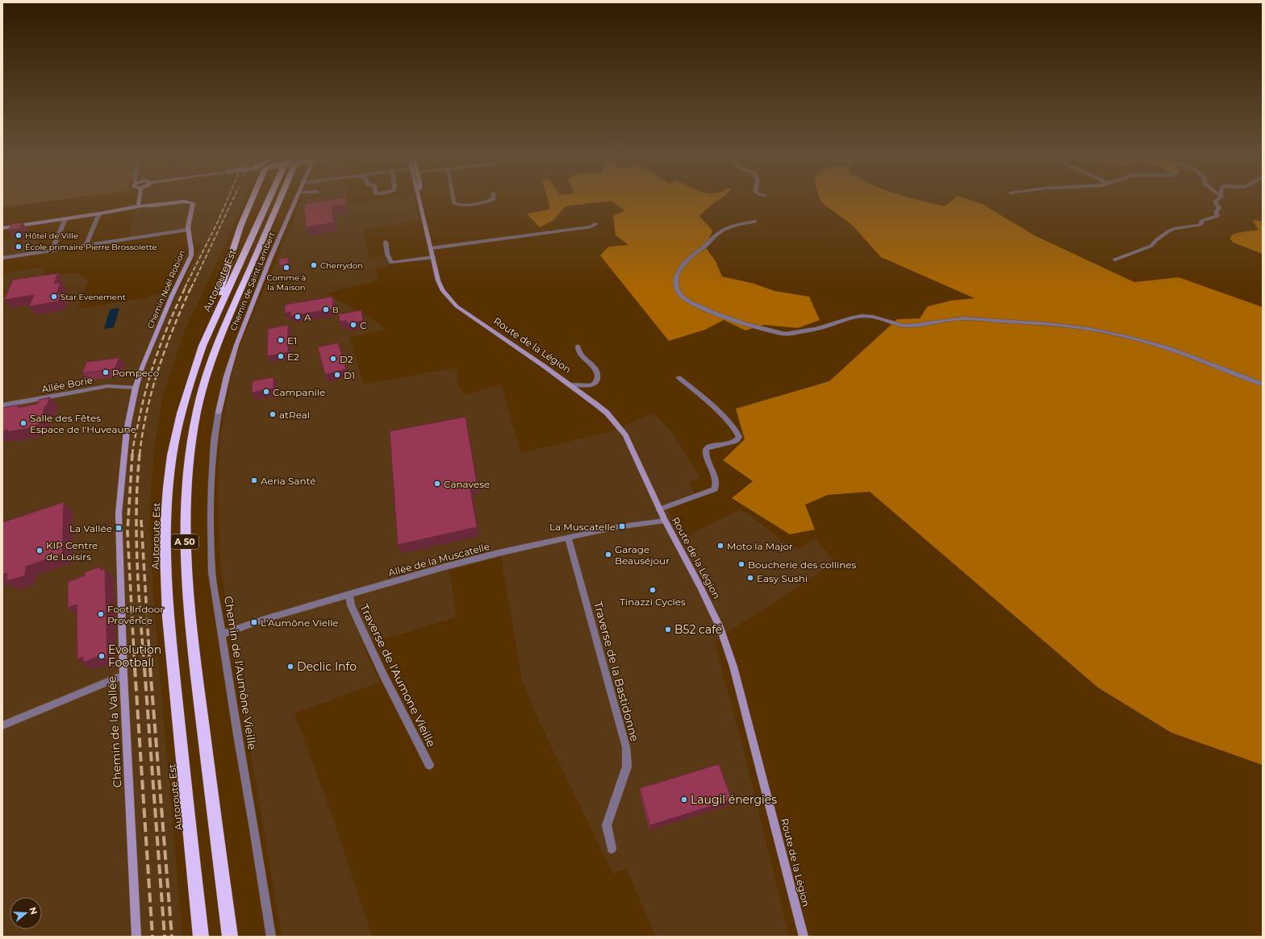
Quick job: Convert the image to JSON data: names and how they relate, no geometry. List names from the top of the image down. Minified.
{"streets":{"highway":["Autoroute Est","A 50"],"main road":["Chemin de Saint-Lambert","Chemin Noël Robion","Route de la Légion","Chemin de la Vallée"],"street":["Allée Borie","Allée de la Muscatelle","Traverse de la Bastidonne","Chemin de l'Aumône Vieille","Traverse de l'Aumone Vieille"]},"crossings":[["Chemin de Saint-Lambert","Chemin de l'Aumône Vieille"],["Chemin Noël Robion","Allée Borie"],["Chemin Noël Robion","Chemin de la Vallée"],["Route de la Légion","Allée de la Muscatelle"],["Allée de la Muscatelle","Traverse de la Bastidonne"],["Allée de la Muscatelle","Chemin de l'Aumône Vieille"],["Allée de la Muscatelle","Traverse de l'Aumone Vieille"]],"places":{"other":["Hôtel de Ville","École primaire Pierre Brossolette","Cherrydon","Comme à la Maison","Star Evenement","B","A","C","E1","E2","D2","Pompeco","D1","Campanile","atReal","Salle des Fêtes Espace de l'Huveaune","Aeria Santé","Canavese","Moto la Major","KIP Centre de Loisirs","Garage Beauséjour","Boucherie des collines","Easy Sushi","Tinazzi Cycles","Foot Indoor Provence","B52 café","Evolution Football","Declic Info","Laugil énergies"],"transit":["La Muscatelle","La Vallée","L'Aumône Vielle"]},"north":"right"}
